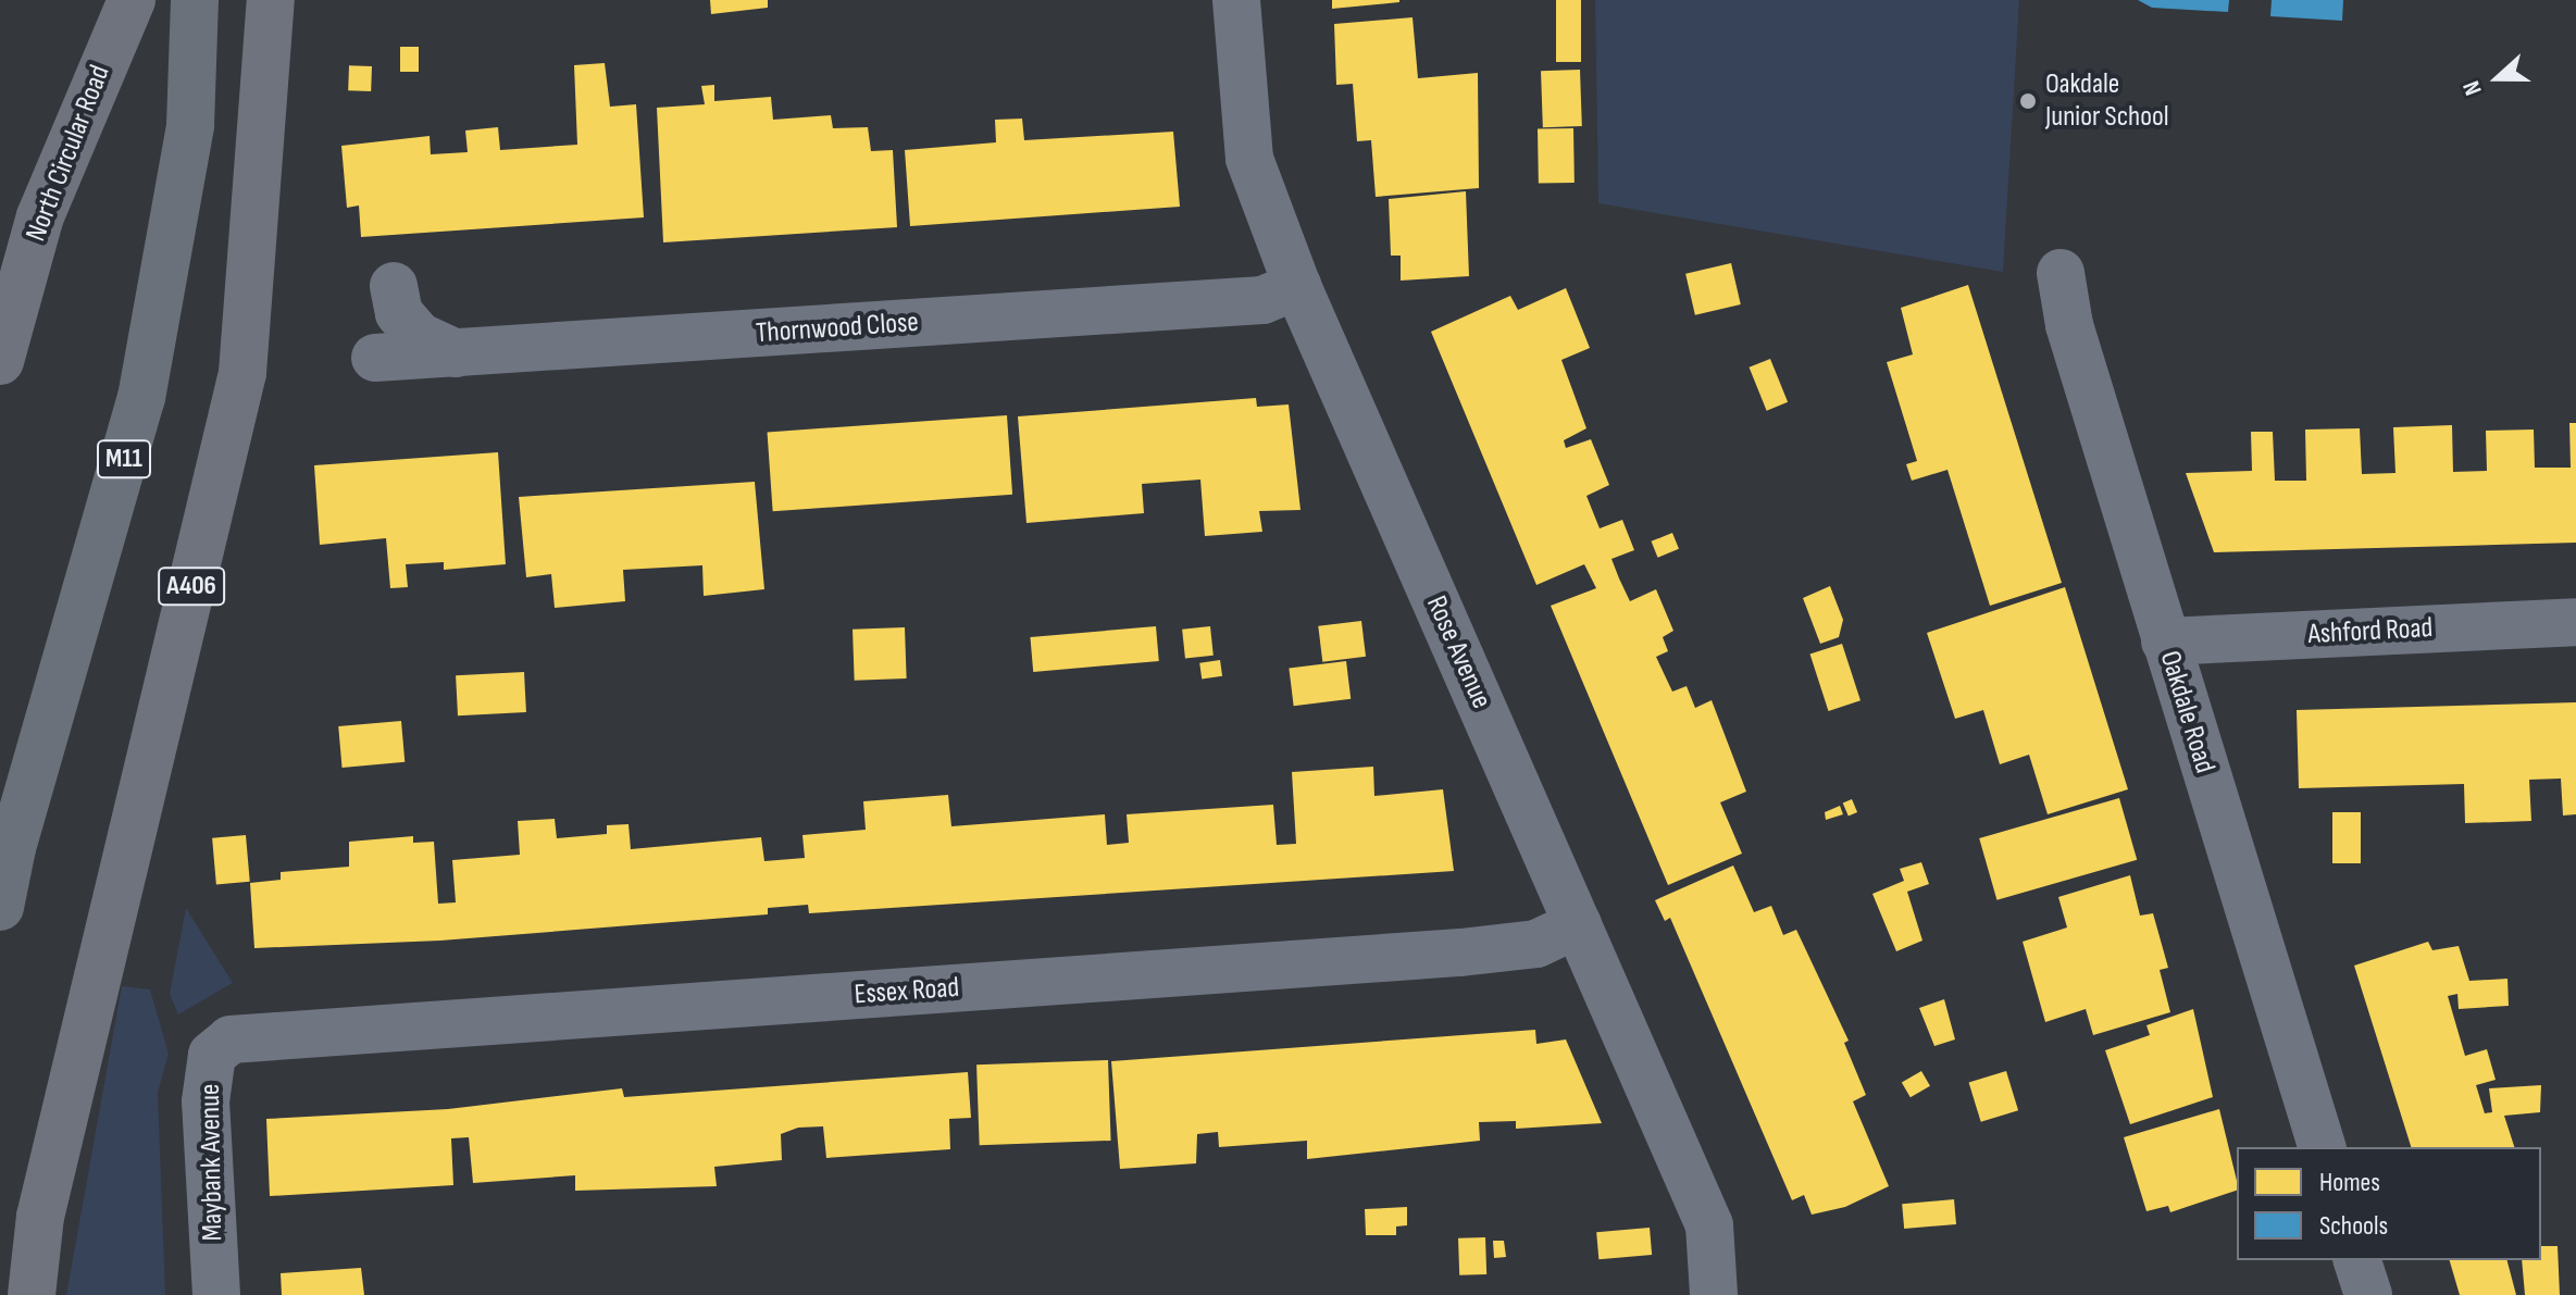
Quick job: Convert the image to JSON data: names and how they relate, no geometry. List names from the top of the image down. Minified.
{"streets":{"highway":["North Circular Road","M11","A406"],"street":["Thornwood Close","Ashford Road","Rose Avenue","Oakdale Road","Essex Road","Maybank Avenue"]},"crossings":[["Thornwood Close","Rose Avenue"],["Ashford Road","Oakdale Road"],["Rose Avenue","Essex Road"],["Essex Road","Maybank Avenue"]],"places":["Oakdale Junior School"],"legend":["Homes","Schools"],"north":"left"}
